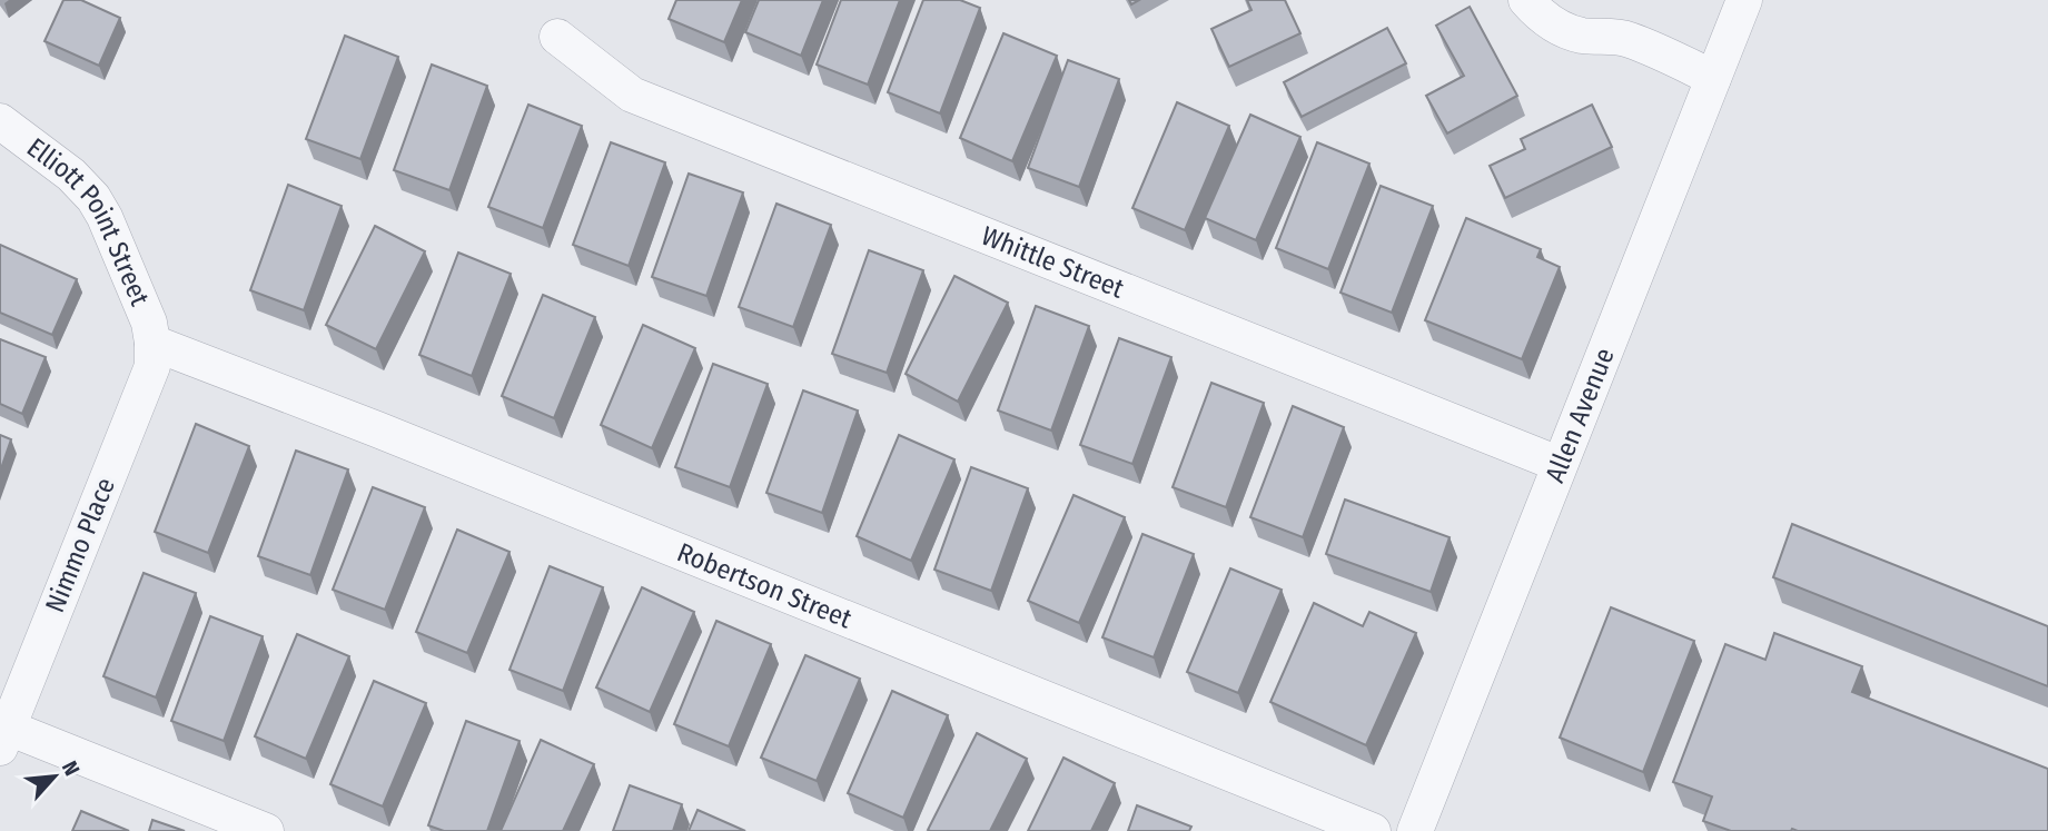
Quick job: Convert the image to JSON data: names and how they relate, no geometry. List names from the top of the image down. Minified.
{"streets":{"street":["Elliott Point Street","Whittle Street","Allen Avenue","Nimmo Place","Robertson Street"]},"crossings":[["Elliott Point Street","Nimmo Place"],["Elliott Point Street","Robertson Street"],["Whittle Street","Allen Avenue"],["Nimmo Place","Robertson Street"]],"north":"top right"}
